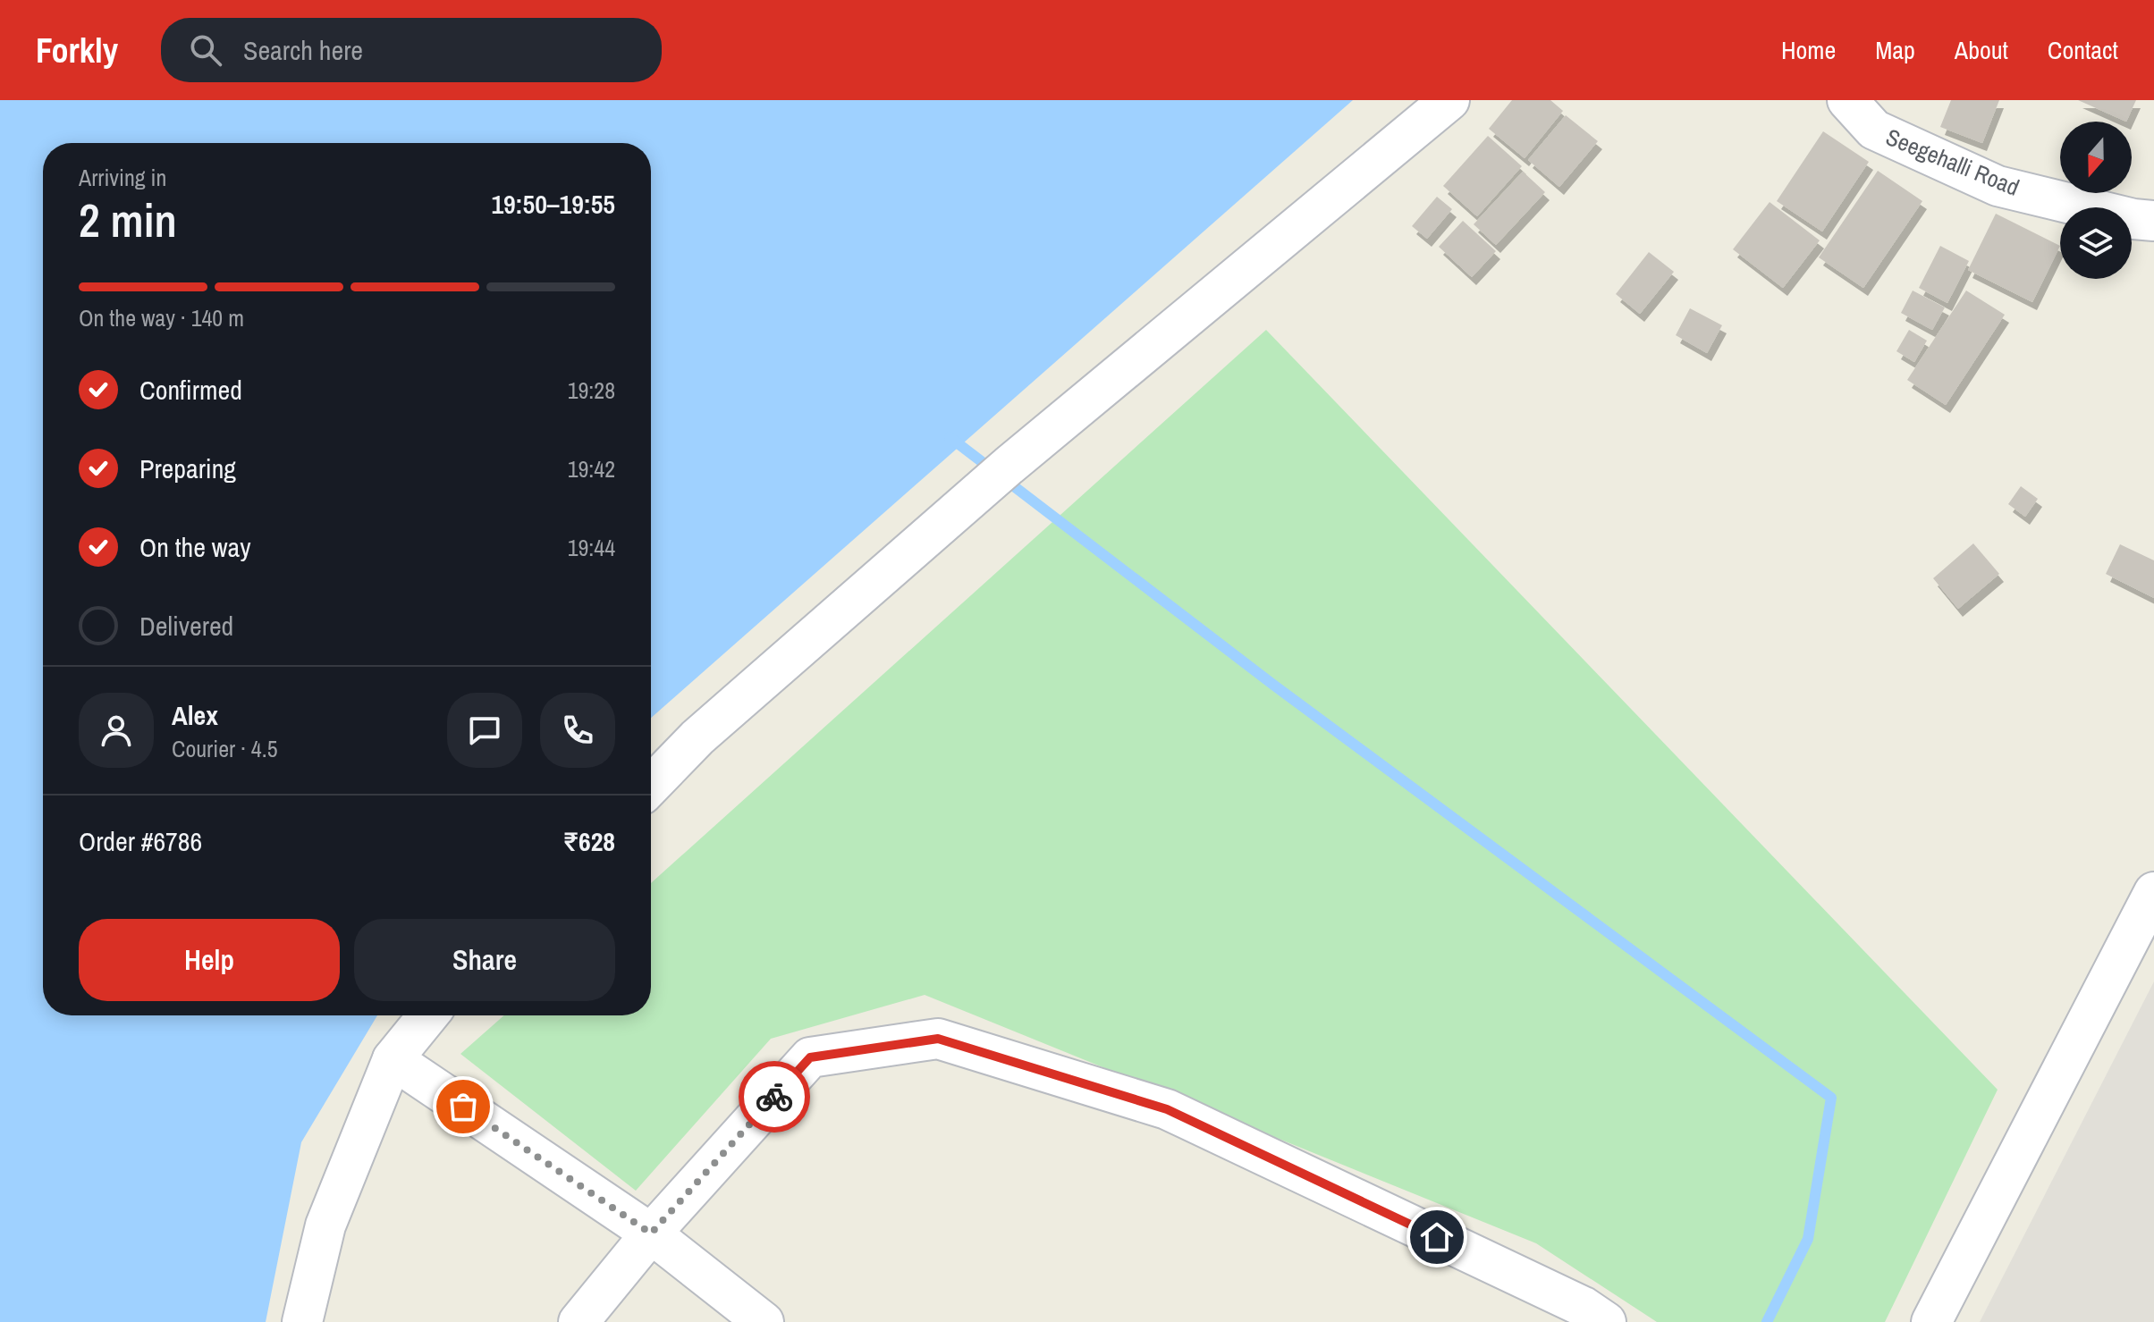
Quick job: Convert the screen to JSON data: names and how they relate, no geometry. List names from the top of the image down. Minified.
{"streets":{"street":["Seegehalli Road"]},"north":"bottom","page":{"header":"Forkly","search":"Search here","nav":["Home","Map","About","Contact"],"heading":["2 min","Arriving in","19:50–19:55"],"panel":["Alex","Courier · 4.5","Order #6786","₹628"],"bar":"On the way · 140 m","list":[["Confirmed","19:28"],["Preparing","19:42"],["On the way","19:44"],"Delivered"],"buttons":["Help","Share"]}}
